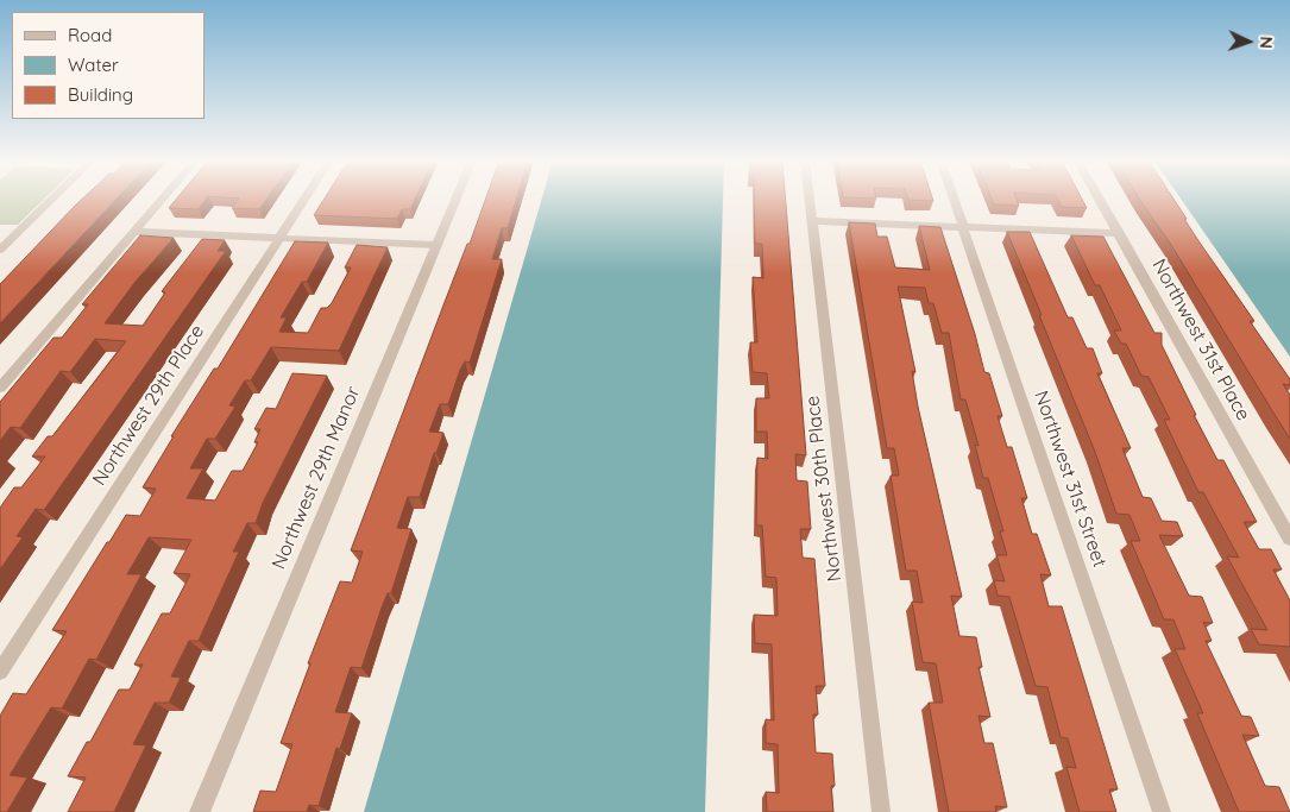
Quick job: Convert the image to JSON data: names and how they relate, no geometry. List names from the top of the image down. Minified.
{"streets":{"street":["Northwest 31st Place","Northwest 29th Place","Northwest 29th Manor","Northwest 31st Street","Northwest 30th Place"]},"legend":["Road","Water","Building"],"north":"right"}
